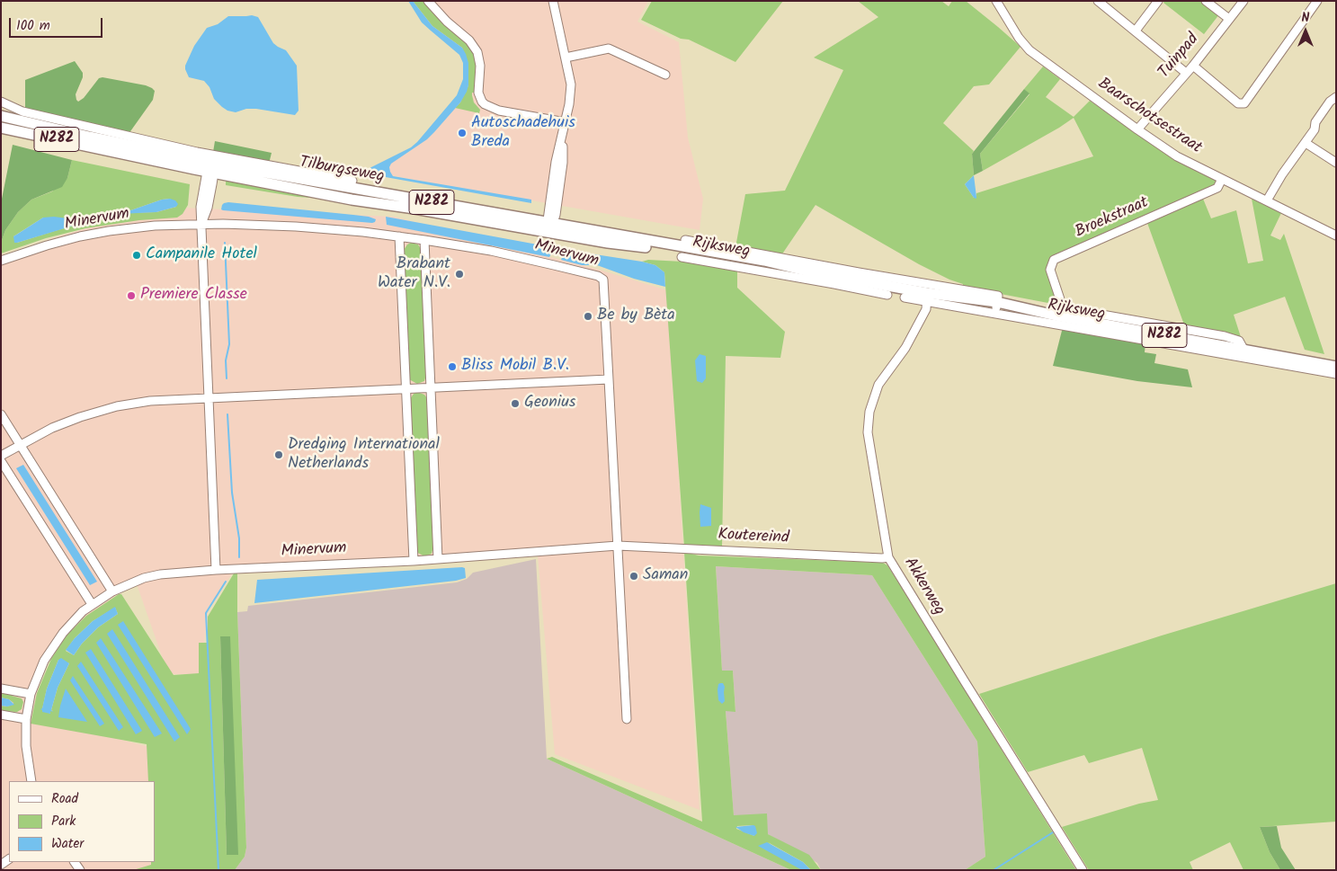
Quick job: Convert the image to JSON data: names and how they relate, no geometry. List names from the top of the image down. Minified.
{"streets":{"main road":["N282","Tilburgseweg","Rijksweg"],"street":["Tuinpad","Baarschotsestraat","Broekstraat","Minervum","Koutereind","Akkerweg"]},"crossings":[["Tuinpad","Baarschotsestraat"],["Baarschotsestraat","Broekstraat"],["Tilburgseweg","Rijksweg"],["Broekstraat","Rijksweg"],["Minervum","Koutereind"],["Rijksweg","Akkerweg"],["Koutereind","Akkerweg"]],"places":["Autoschadehuis Breda","Campanile Hotel","Brabant Water N.V.","Premiere Classe","Be by Bèta","Bliss Mobil B.V.","Geonius","Dredging International Netherlands","Saman"],"legend":["Road","Park","Water"],"scale_bar":"100 m","north":"top"}
